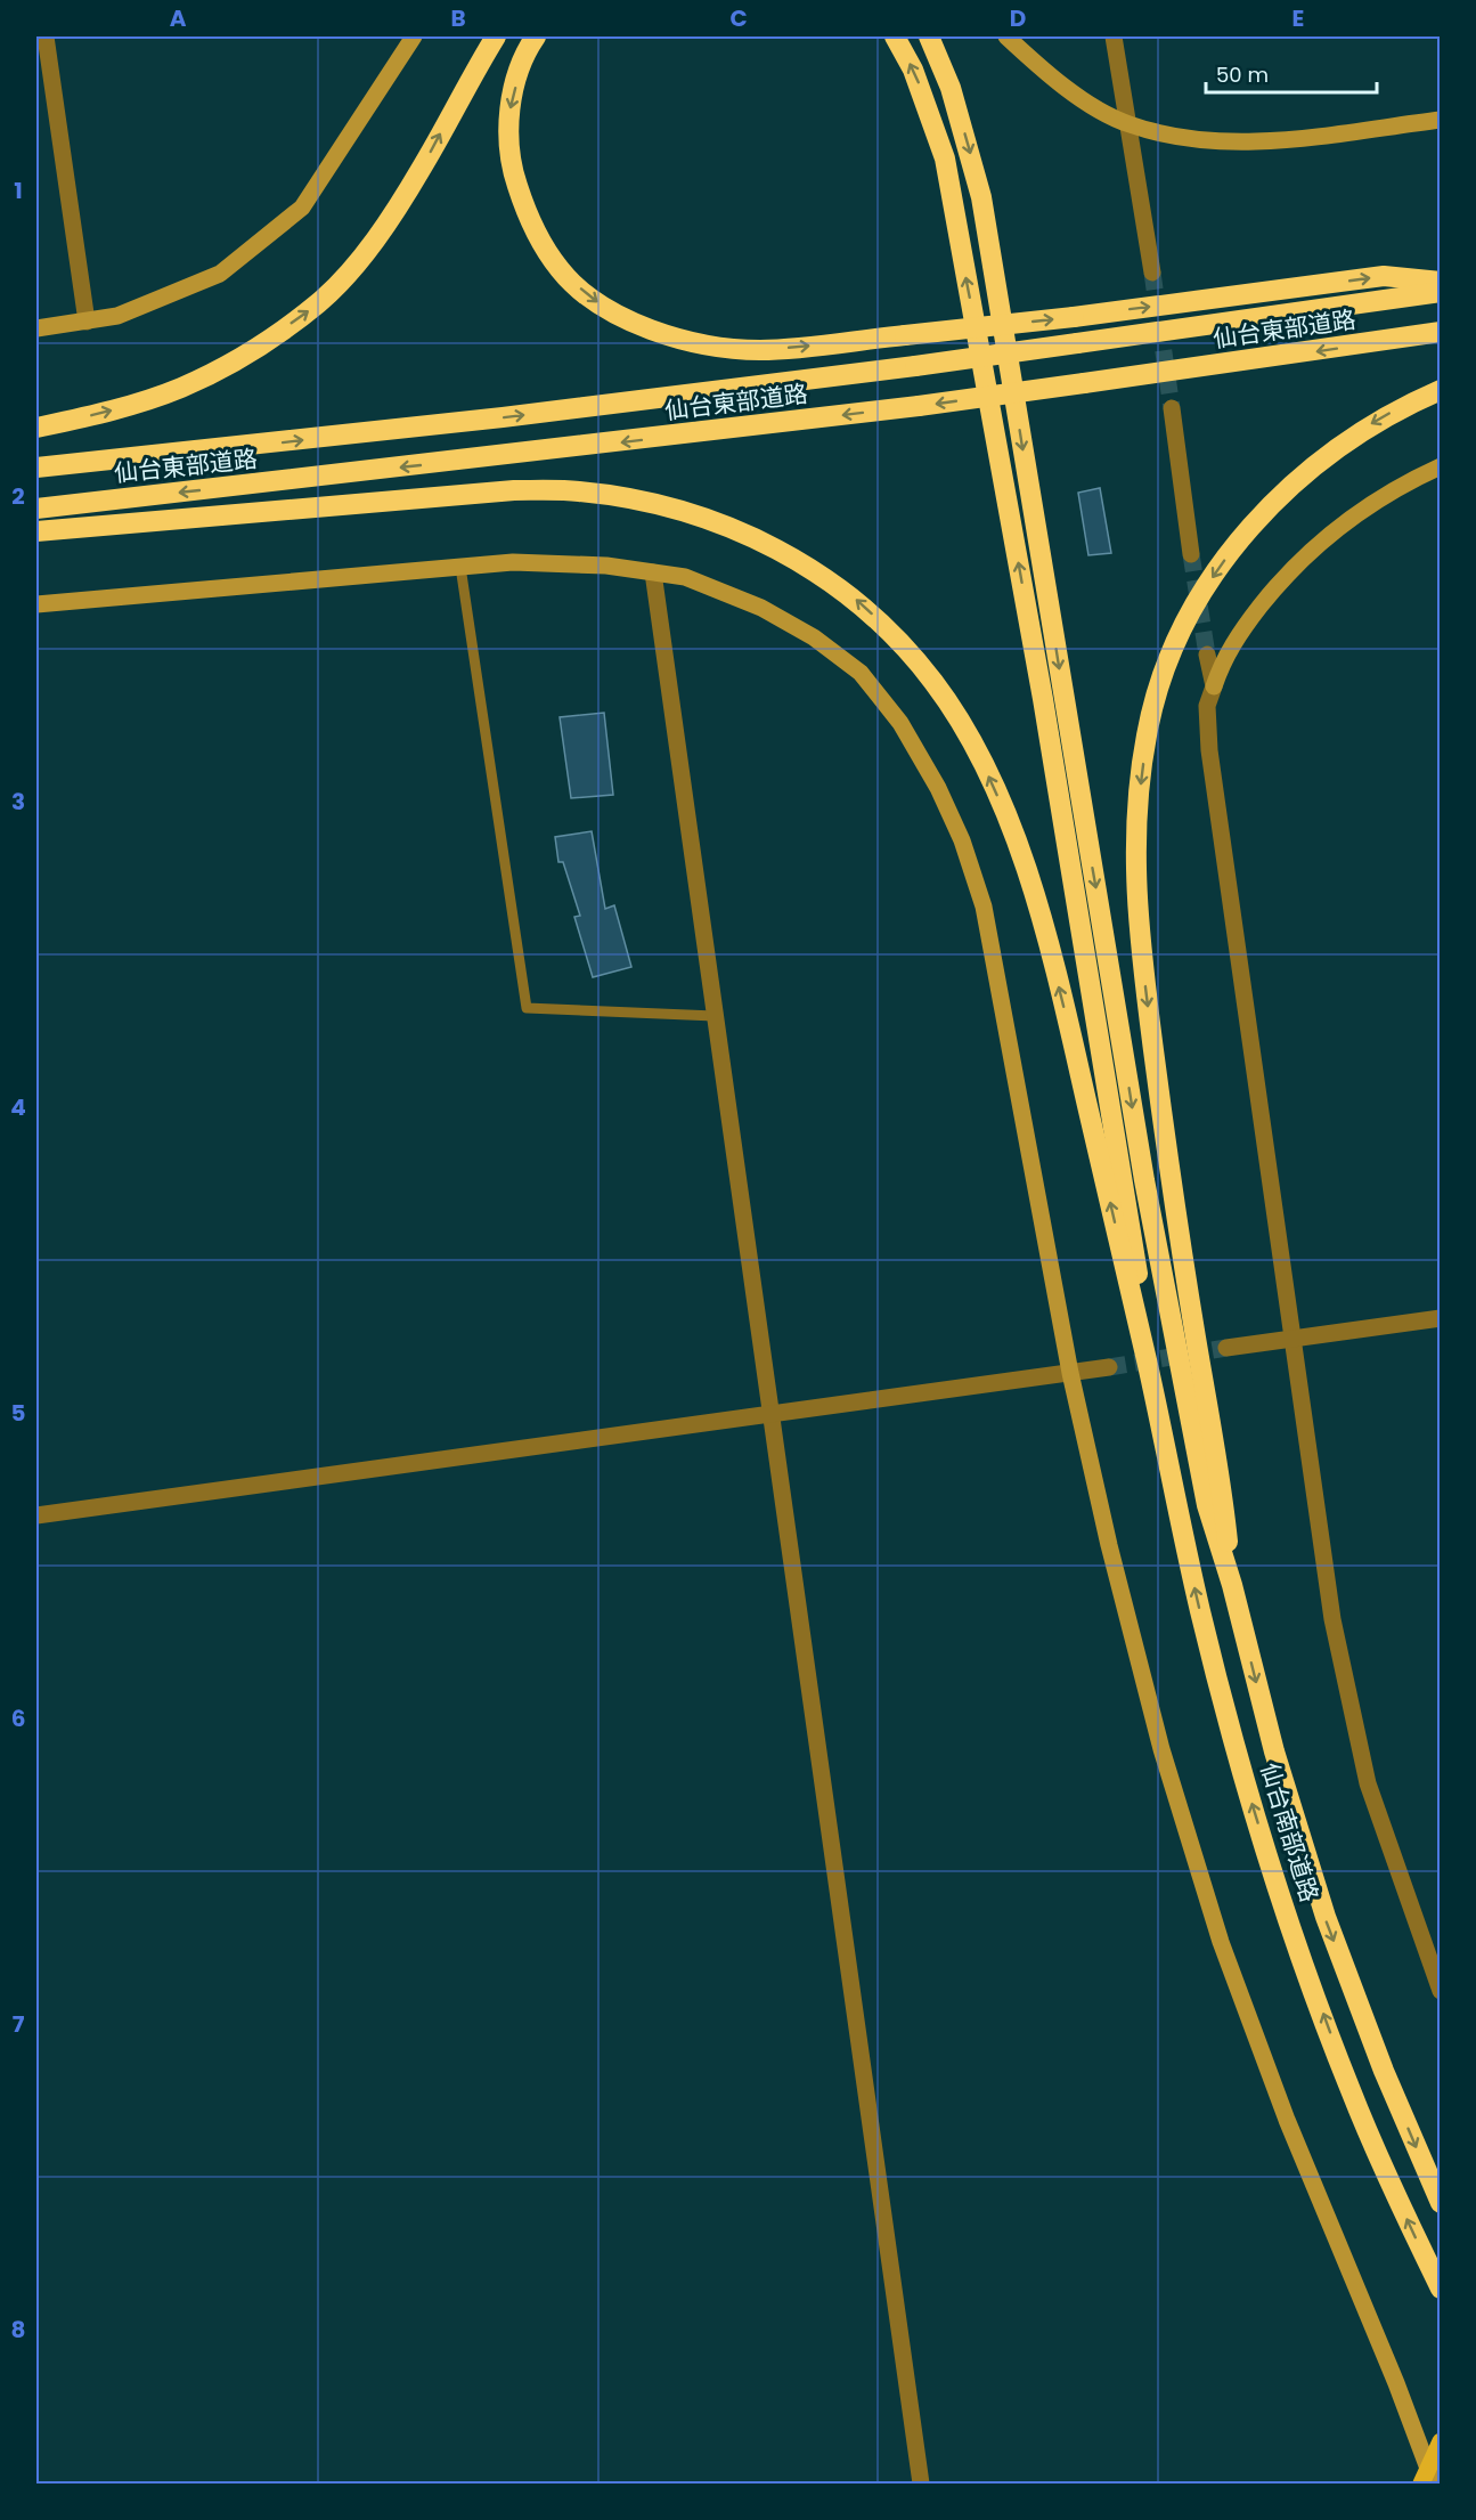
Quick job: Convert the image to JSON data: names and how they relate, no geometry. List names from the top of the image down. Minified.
{"streets":{"highway":["仙台東部道路","仙台南部道路"]},"scale_bar":"50 m","grid":{"columns":["A","B","C","D","E"],"rows":["1","2","3","4","5","6","7","8"]}}
